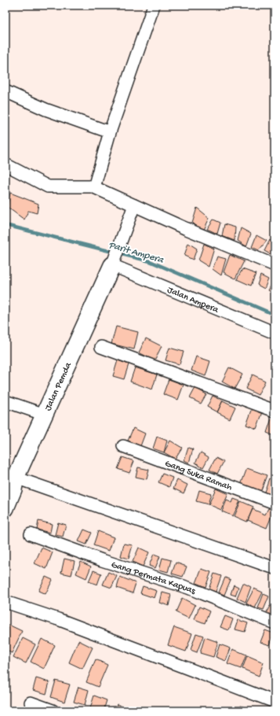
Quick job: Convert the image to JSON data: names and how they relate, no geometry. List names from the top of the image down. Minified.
{"streets":{"street":["Jalan Ampera","Jalan Pemda","Gang Suka Ramah","Gang Permata Kapuas"]},"crossings":[["Jalan Ampera","Jalan Pemda"]],"water":["Parit Ampera"]}
